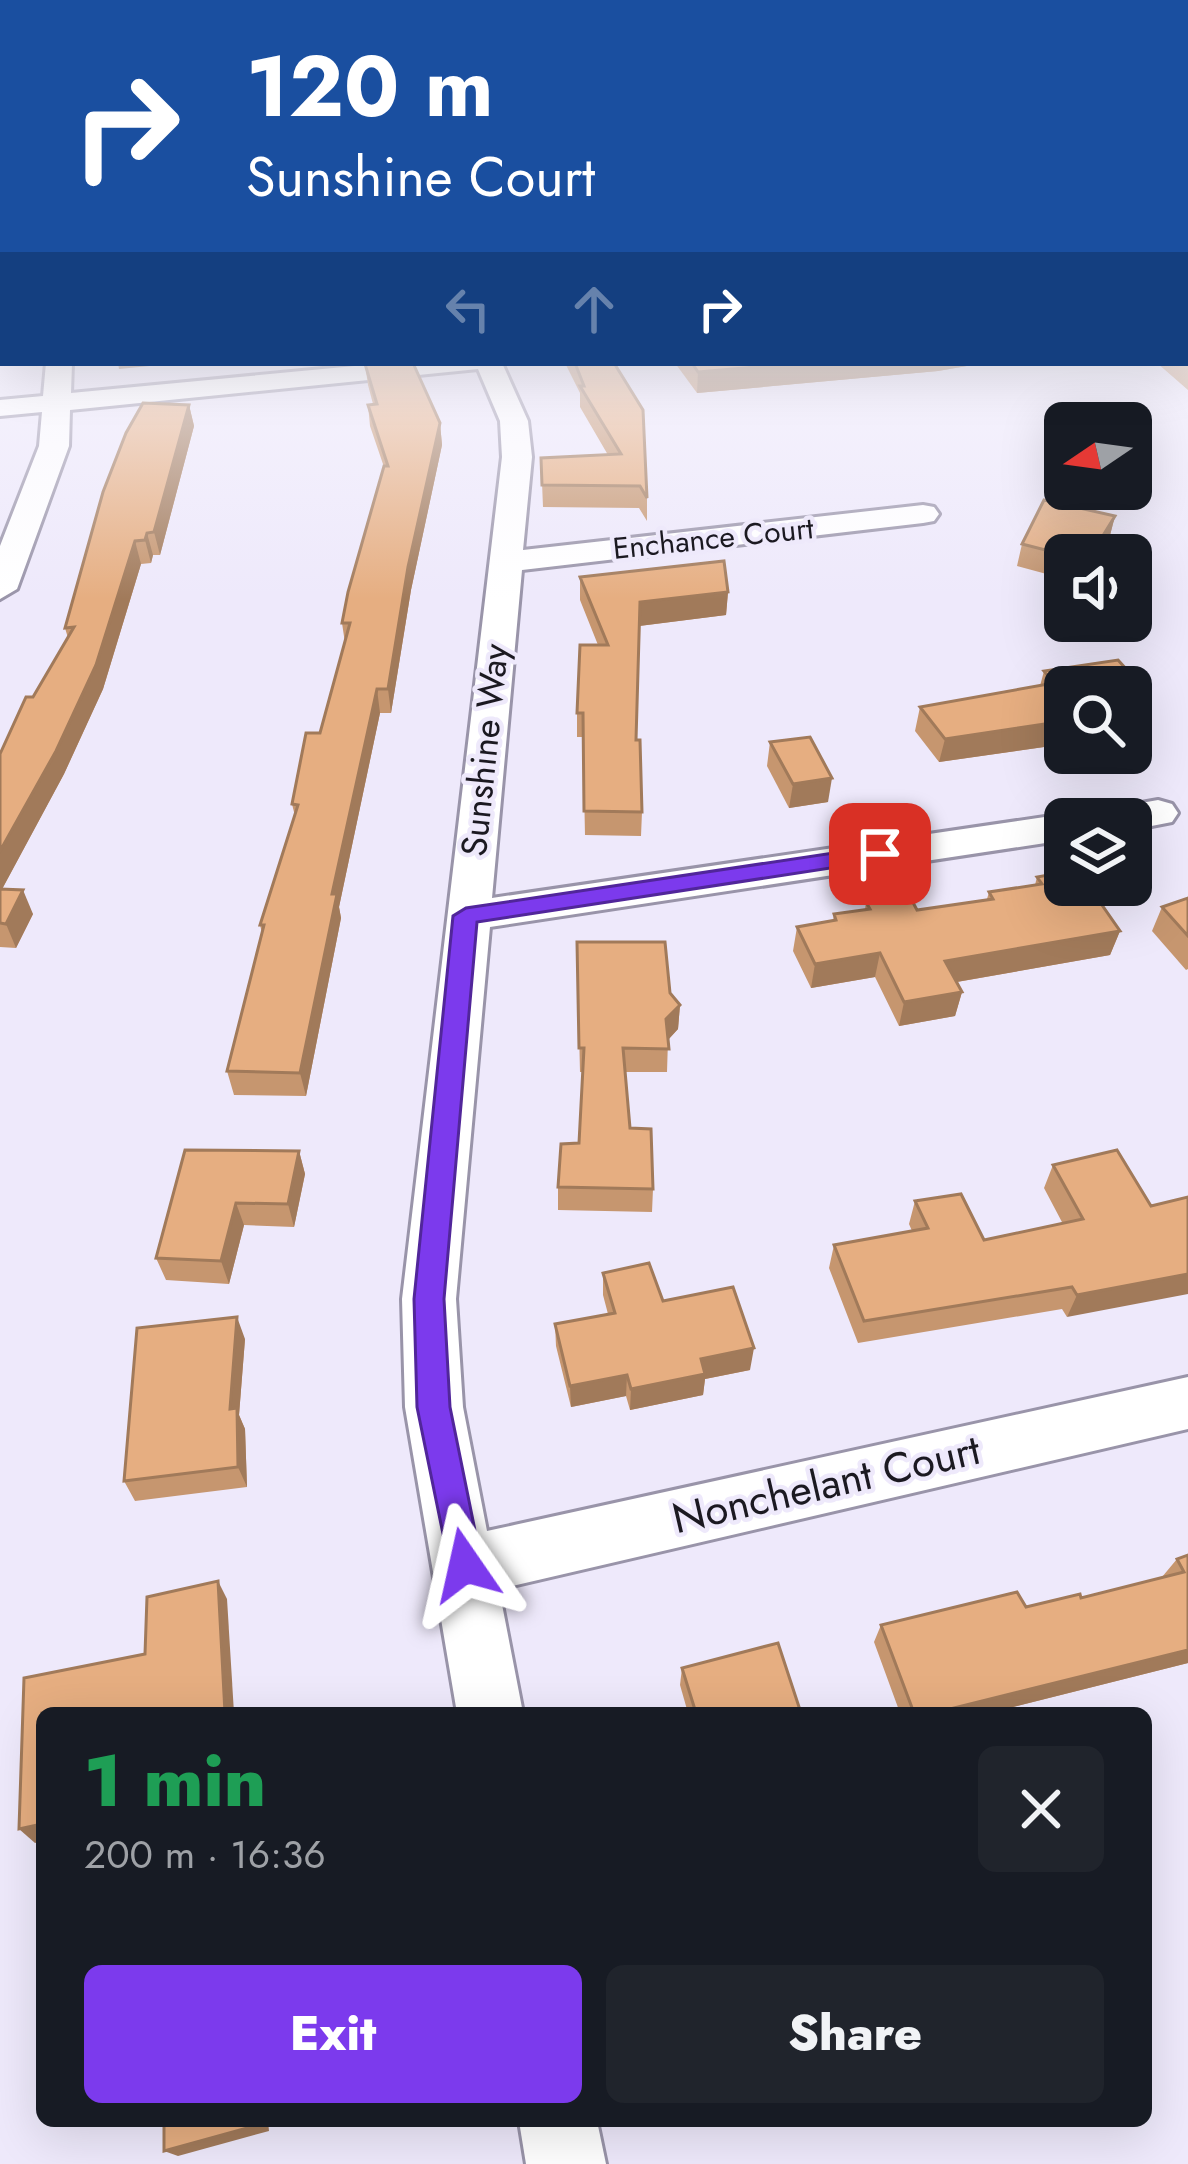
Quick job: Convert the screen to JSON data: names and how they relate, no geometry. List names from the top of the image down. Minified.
{"streets":{"street":["Enchance Court","Sunshine Way","Nonchelant Court"]},"crossings":[["Enchance Court","Sunshine Way"],["Sunshine Way","Nonchelant Court"]],"north":"left","page":{"turn":["120 m","Sunshine Court"],"heading":["1 min","200 m · 16:36"],"buttons":["Exit","Share"]}}
